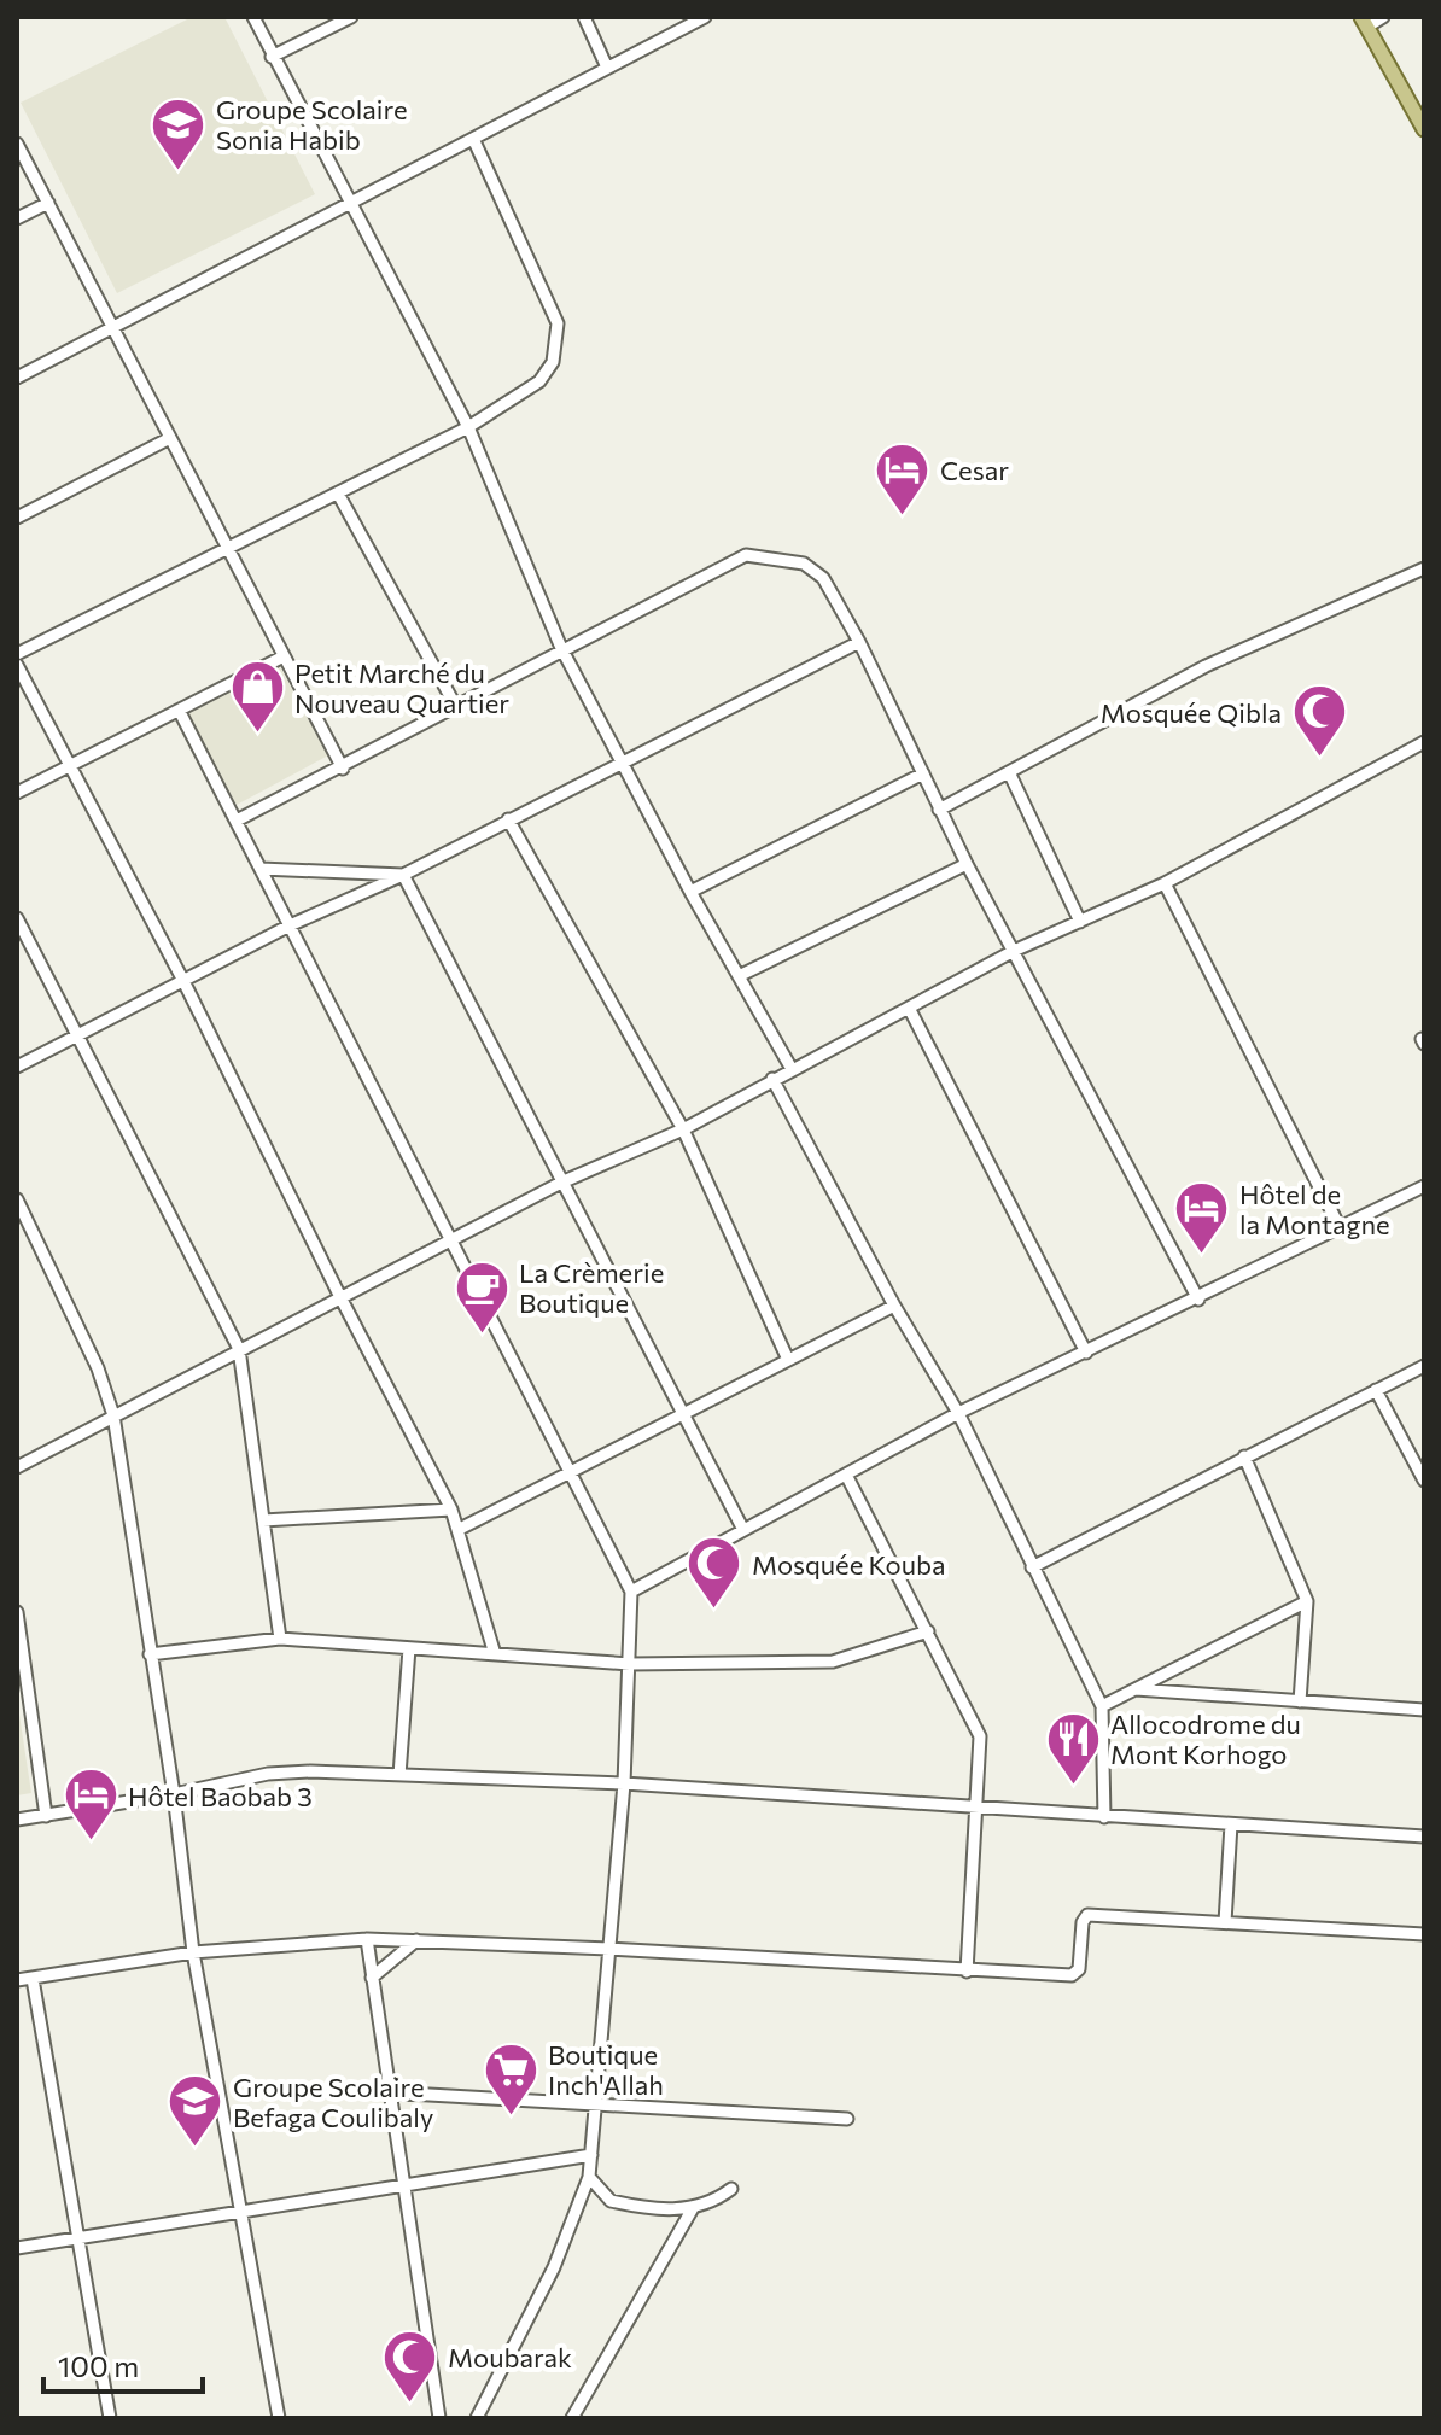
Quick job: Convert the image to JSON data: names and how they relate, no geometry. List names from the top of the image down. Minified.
{"places":{"school or university":["Groupe Scolaire Sonia Habib","Groupe Scolaire Befaga Coulibaly"],"hotel":["Cesar","Hôtel de la Montagne","Hôtel Baobab 3"],"shop":["Petit Marché du Nouveau Quartier"],"mosque":["Mosquée Qibla","Mosquée Kouba","Moubarak"],"cafe":["La Crèmerie Boutique"],"restaurant":["Allocodrome du Mont Korhogo"],"supermarket":["Boutique Inch'Allah"]},"scale_bar":"100 m"}
